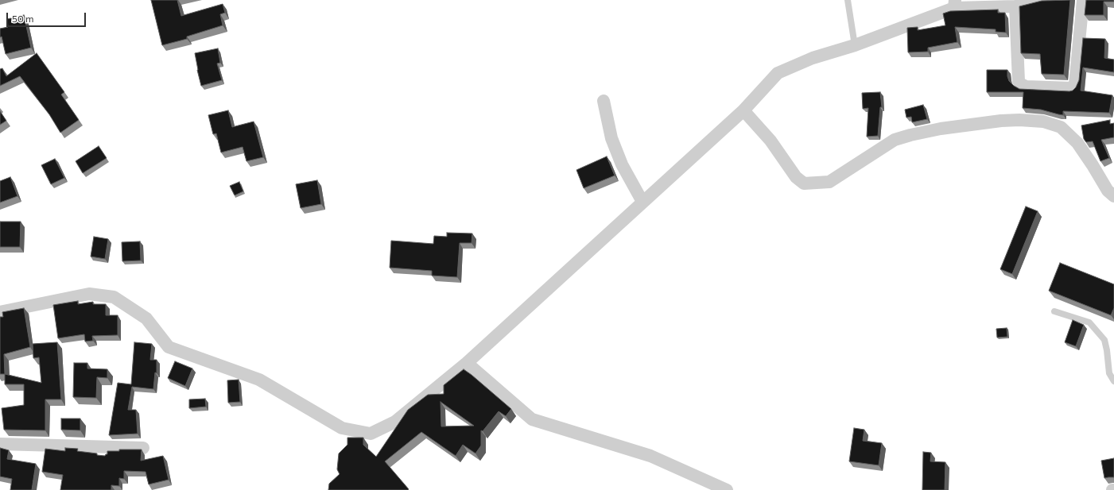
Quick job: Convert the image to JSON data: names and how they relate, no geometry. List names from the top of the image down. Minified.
{"scale_bar":"50 m"}
